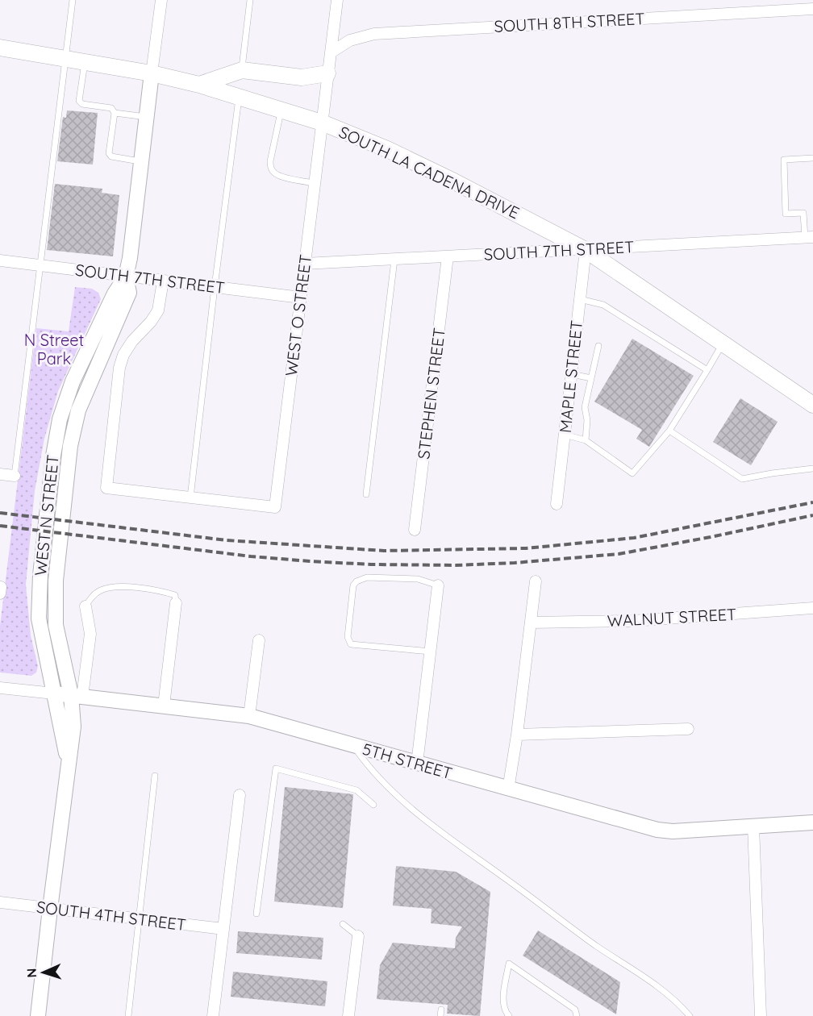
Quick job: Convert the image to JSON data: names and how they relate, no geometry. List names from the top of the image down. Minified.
{"streets":{"main road":["SOUTH LA CADENA DRIVE"],"street":["SOUTH 8TH STREET","SOUTH 7TH STREET","WEST O STREET","MAPLE STREET","STEPHEN STREET","WEST N STREET","WALNUT STREET","5TH STREET","SOUTH 4TH STREET"]},"crossings":[["SOUTH 8TH STREET","WEST O STREET"],["SOUTH LA CADENA DRIVE","SOUTH 7TH STREET"],["SOUTH LA CADENA DRIVE","WEST O STREET"],["SOUTH LA CADENA DRIVE","MAPLE STREET"],["SOUTH LA CADENA DRIVE","WEST N STREET"],["SOUTH 7TH STREET","WEST O STREET"],["SOUTH 7TH STREET","MAPLE STREET"],["SOUTH 7TH STREET","STEPHEN STREET"],["SOUTH 7TH STREET","WEST N STREET"],["WEST N STREET","5TH STREET"],["WEST N STREET","SOUTH 4TH STREET"]],"parks":["N Street Park"],"north":"left"}
